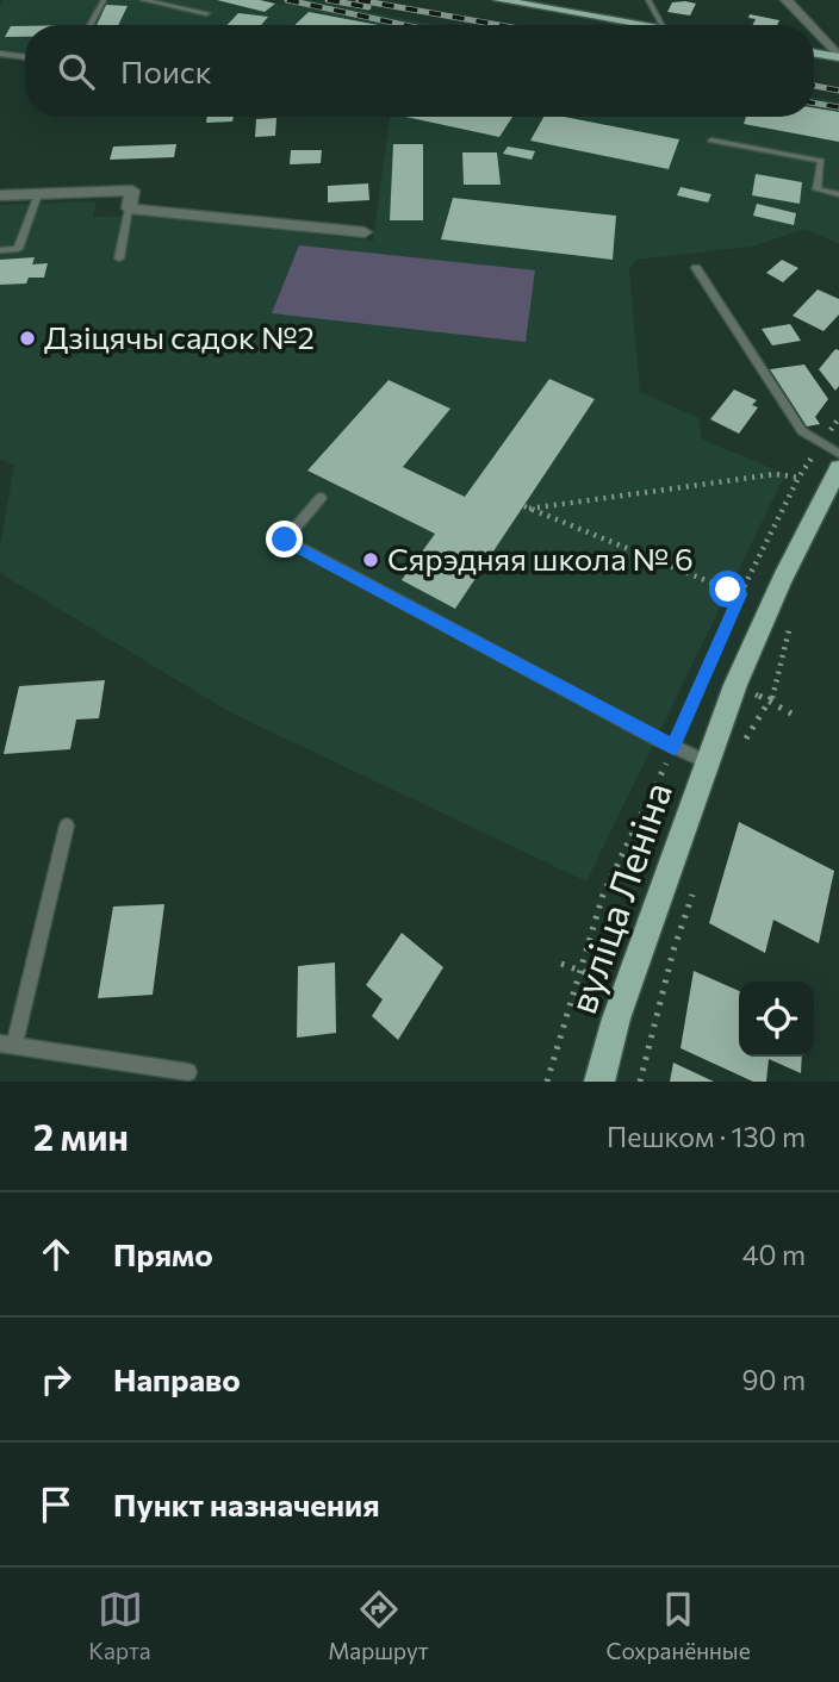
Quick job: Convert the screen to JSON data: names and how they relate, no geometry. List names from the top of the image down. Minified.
{"streets":{"main road":["вуліца Леніна"]},"places":["Дзіцячы садок №2","Сярэдняя школа № 6"],"page":{"search":"Поиск","heading":["2 мин","Пешком · 130 m"],"list":[["Прямо","40 m"],["Направо","90 m"],"Пункт назначения"],"nav":["Карта","Маршрут","Сохранённые"]}}
